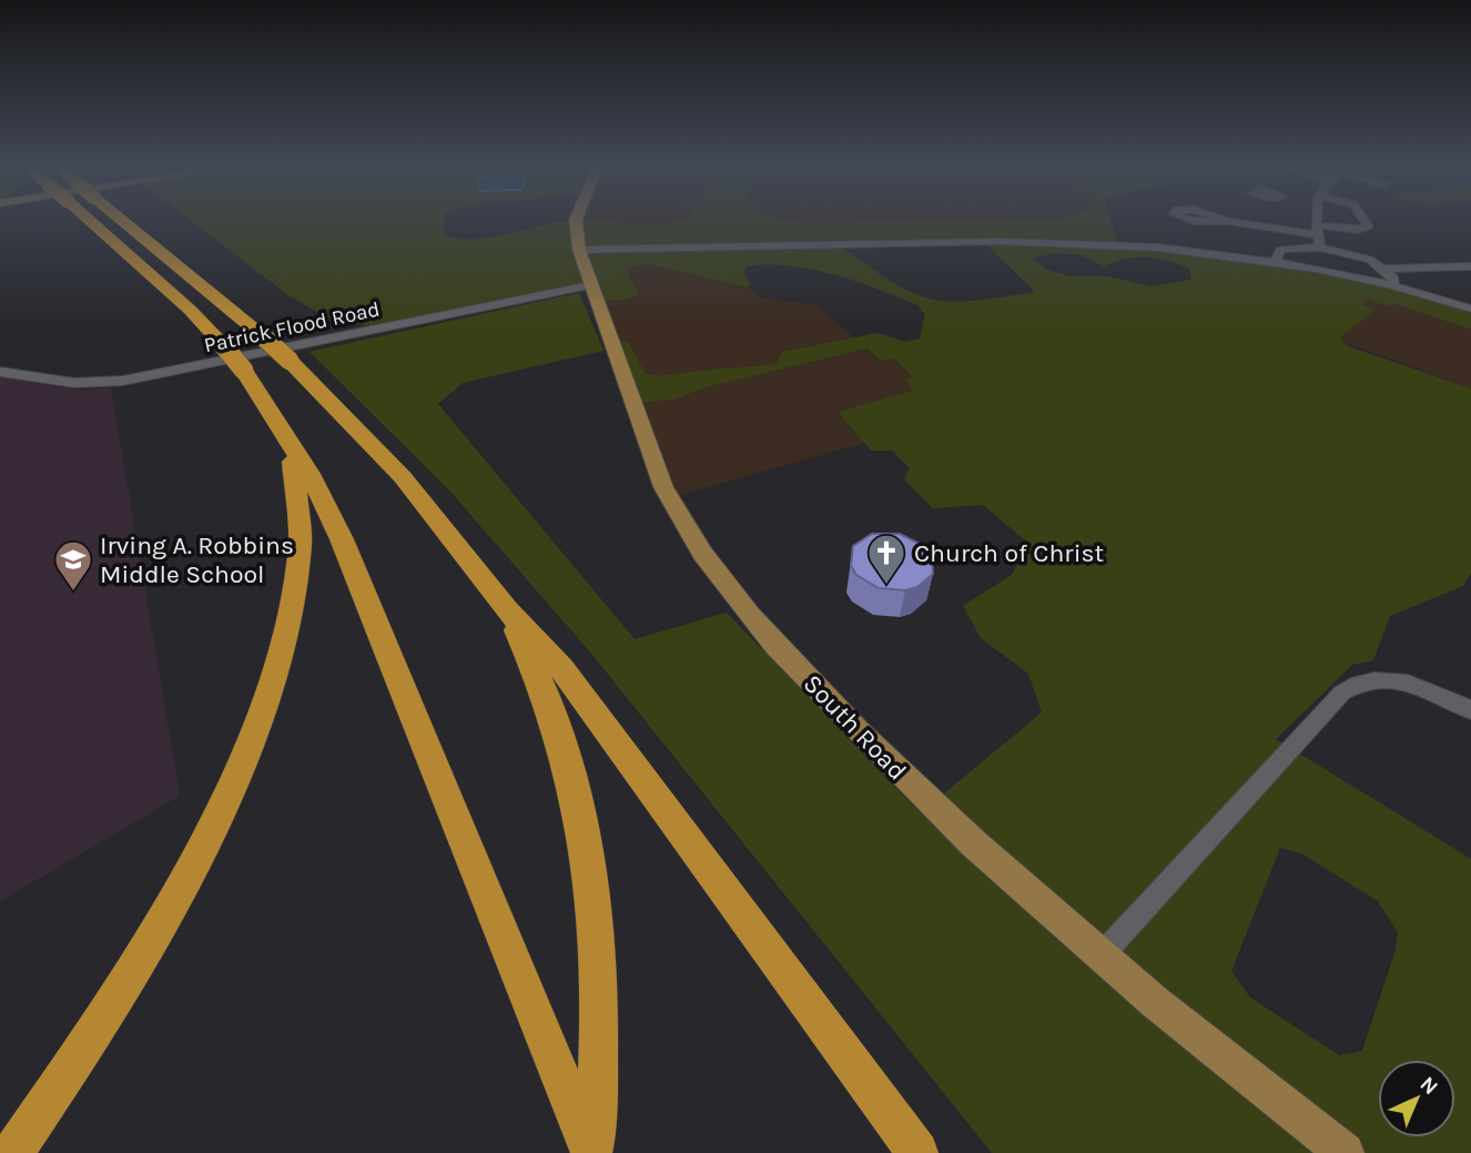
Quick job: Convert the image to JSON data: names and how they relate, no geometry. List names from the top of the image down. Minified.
{"streets":{"main road":["South Road"],"street":["Patrick Flood Road"]},"crossings":[["Patrick Flood Road","South Road"]],"places":{"church":["Church of Christ"],"school or university":["Irving A. Robbins Middle School"]},"north":"top right"}
